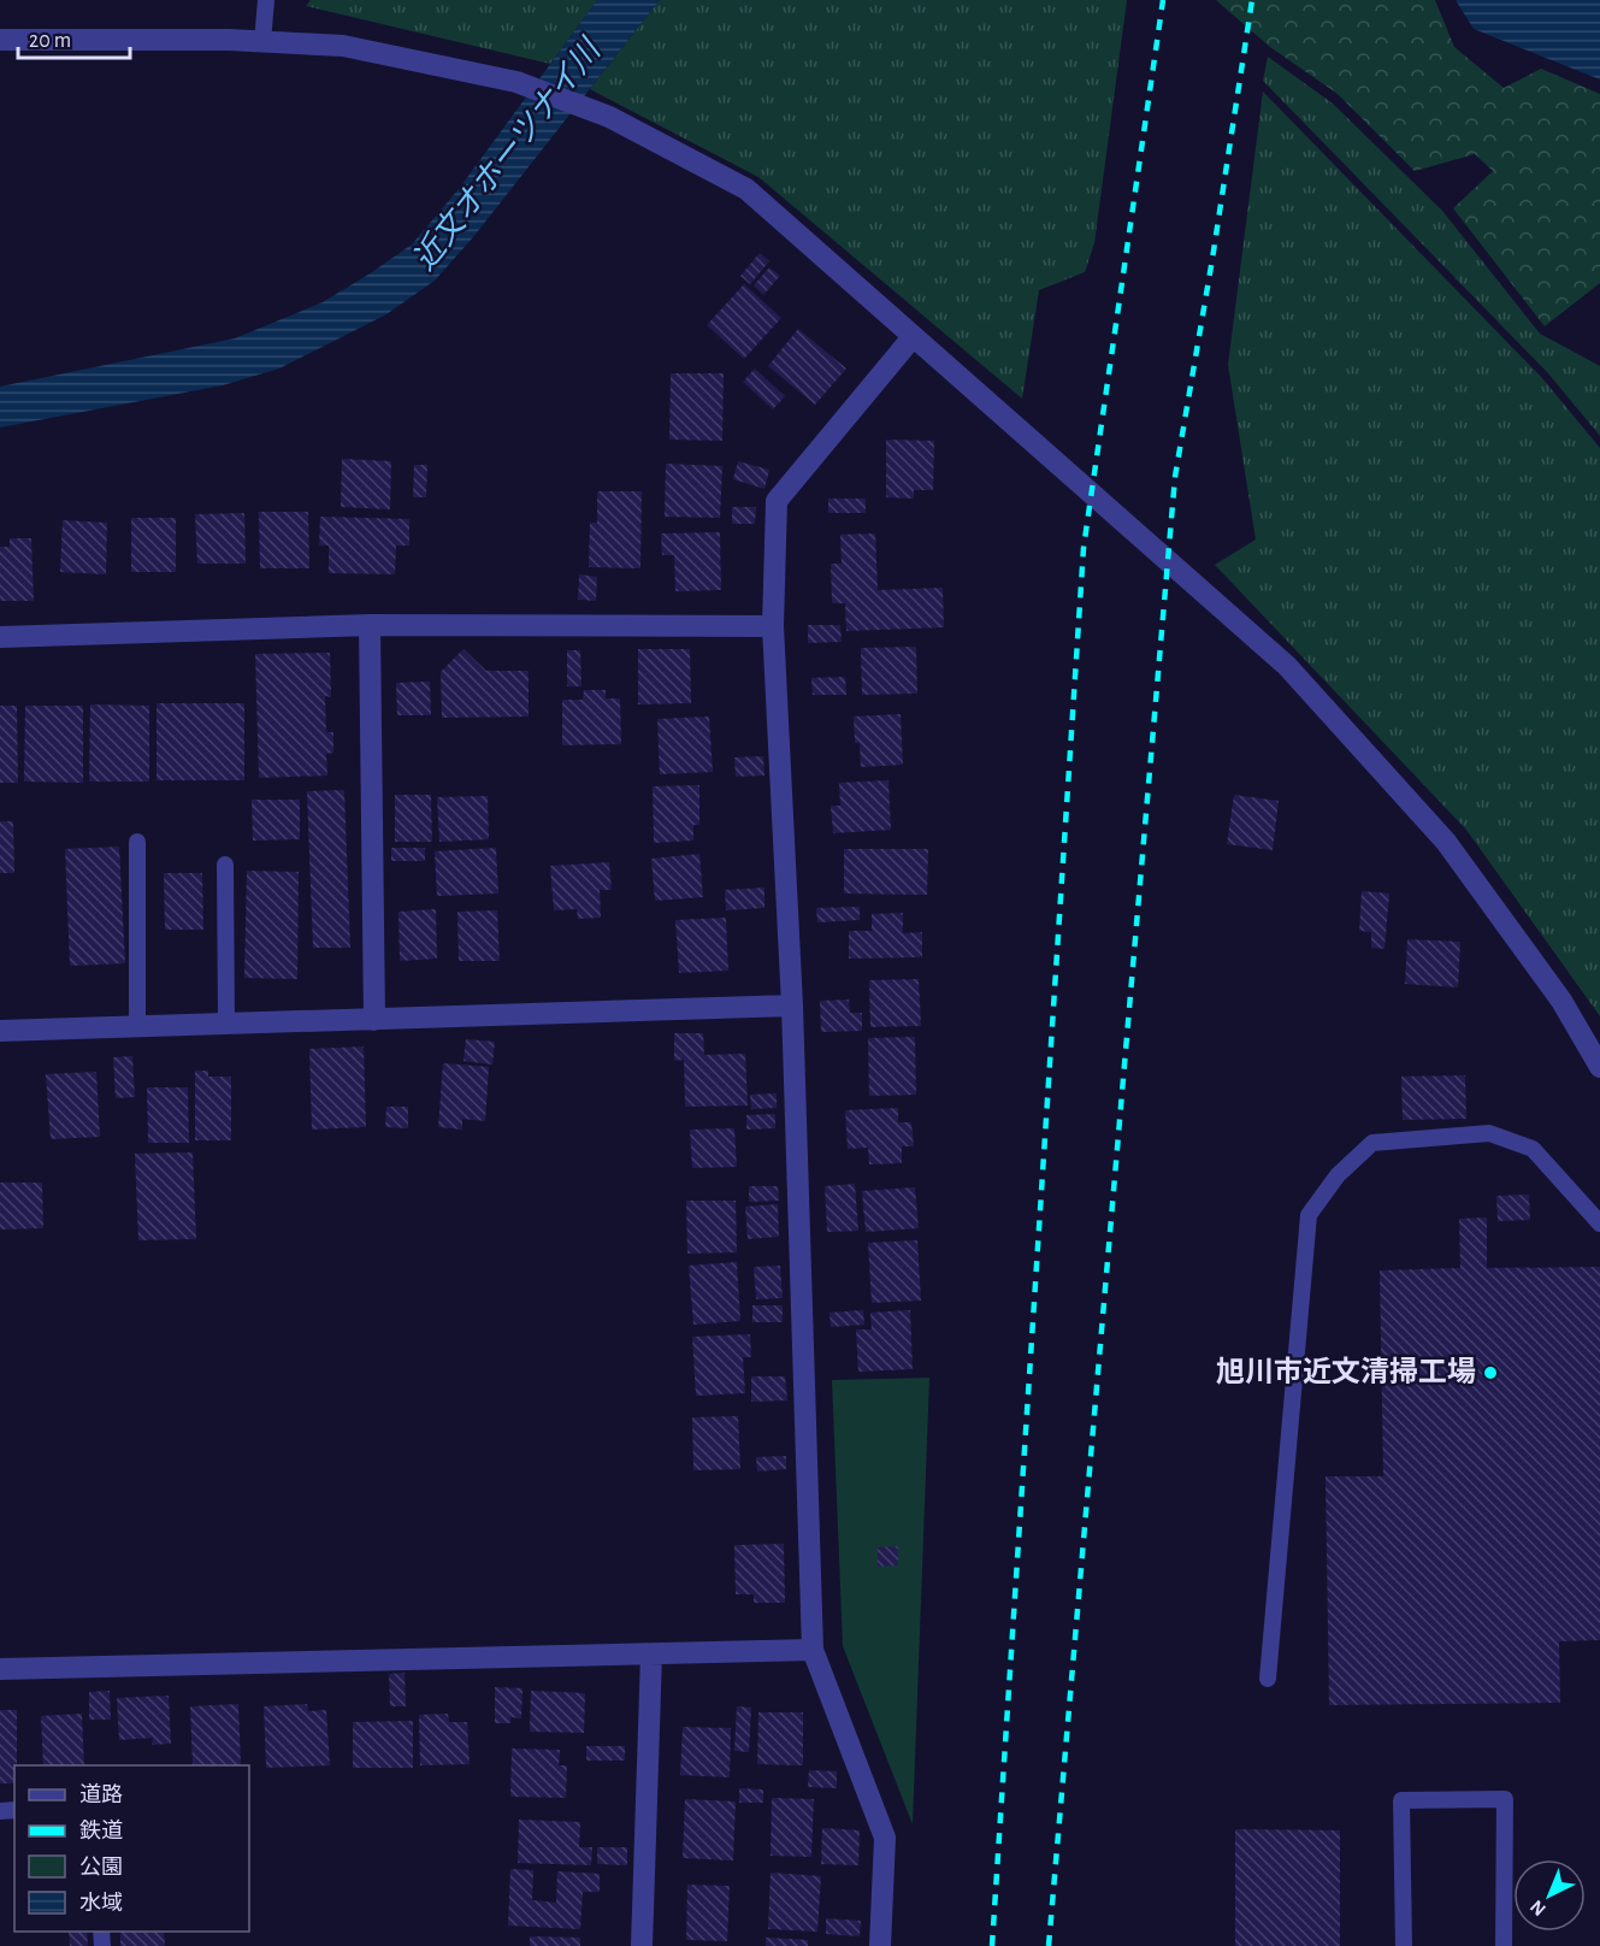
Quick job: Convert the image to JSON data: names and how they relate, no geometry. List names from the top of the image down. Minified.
{"water":["近文オホーツナイ川"],"places":["旭川市近文清掃工場"],"legend":["道路","鉄道","公園","水域"],"scale_bar":"20 m","north":"bottom left"}
